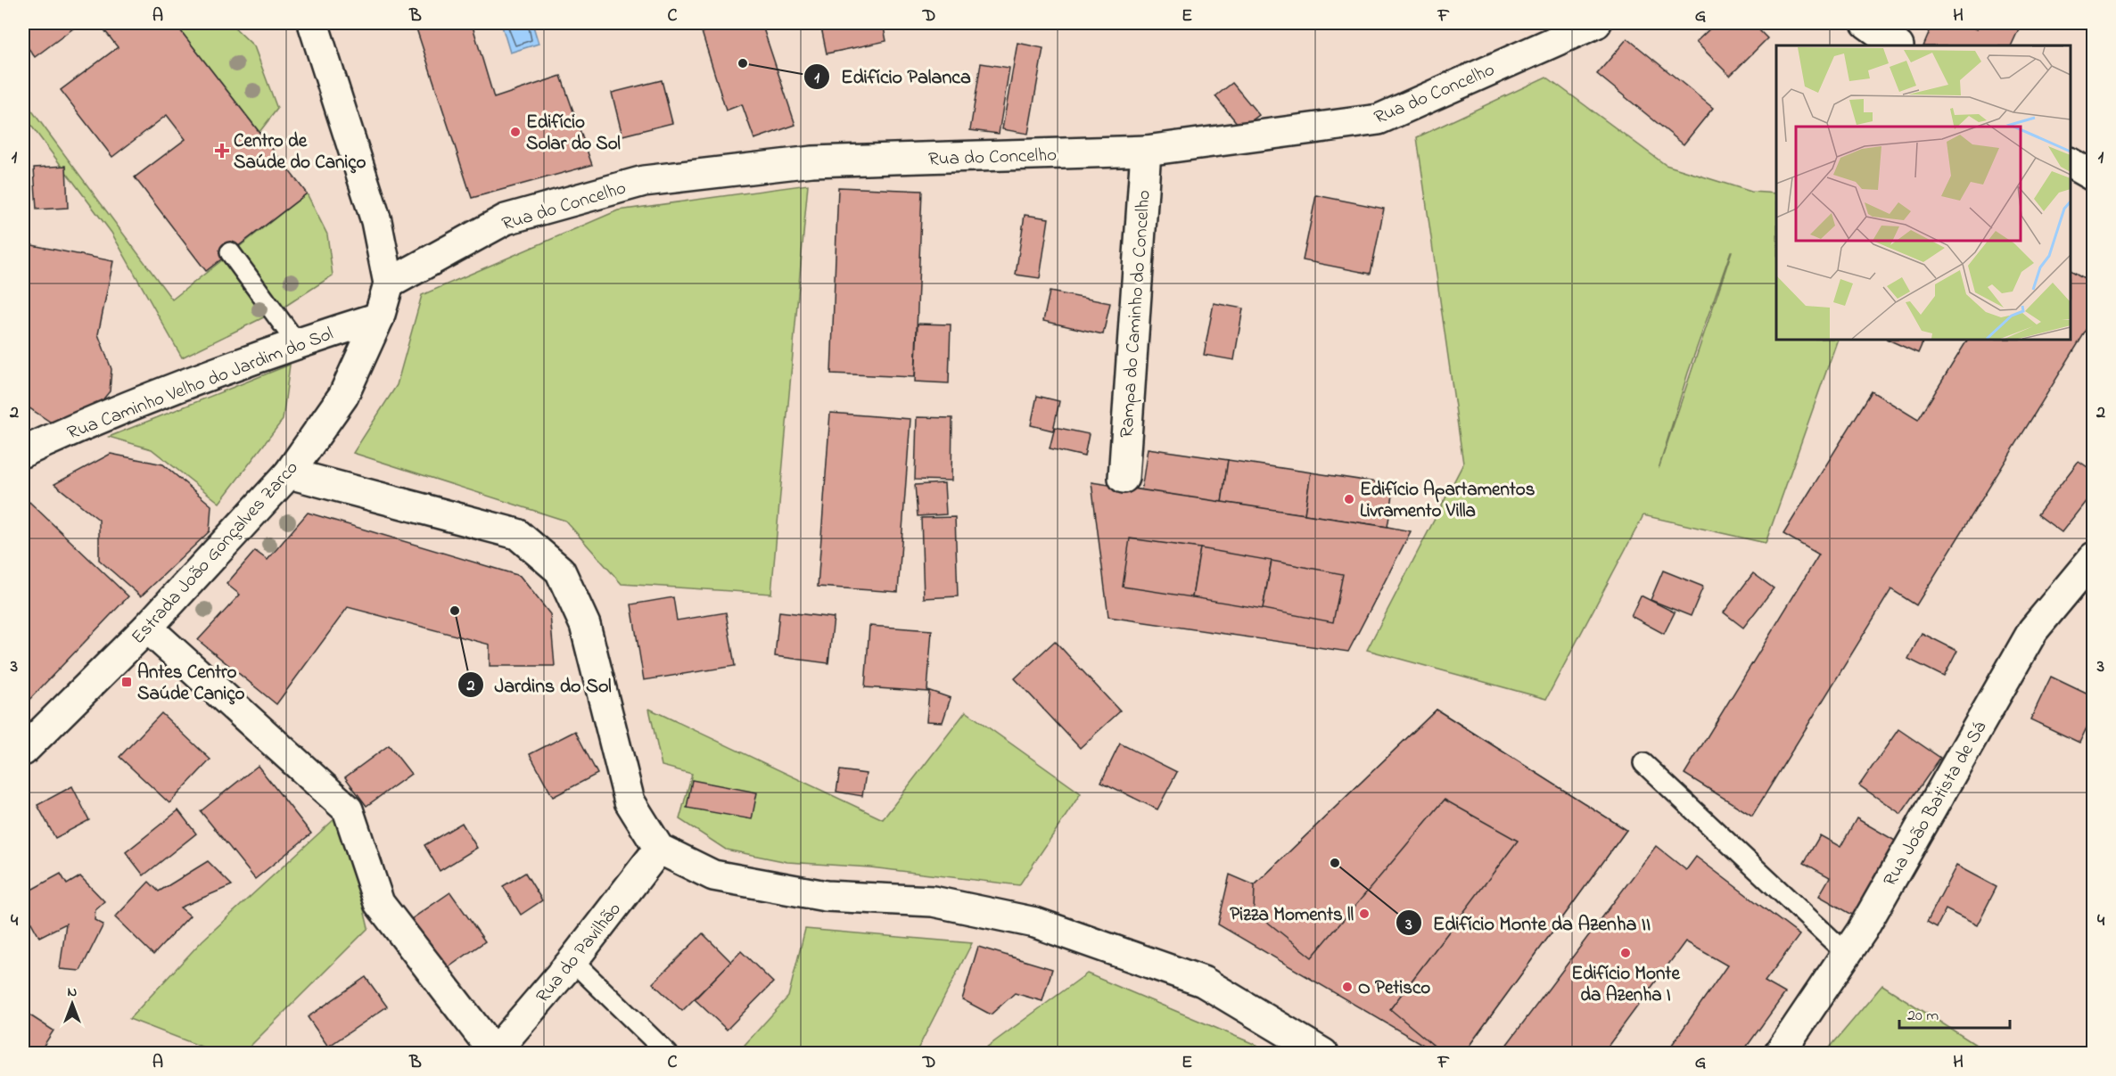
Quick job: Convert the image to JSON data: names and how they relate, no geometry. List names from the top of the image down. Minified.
{"streets":{"street":["Rua do Concelho","Rampa do Caminho do Concelho","Rua Caminho Velho do Jardim do Sol","Estrada João Gonçalves Zarco","Rua João Batista de Sá","Rua do Pavilhão"]},"crossings":[["Rua do Concelho","Rampa do Caminho do Concelho"],["Rua do Concelho","Estrada João Gonçalves Zarco"],["Rua Caminho Velho do Jardim do Sol","Estrada João Gonçalves Zarco"]],"places":{"other":["Edifício Palanca","Edifício Solar do Sol","Edifício Apartamentos Livramento Villa","Jardins do Sol","Edifício Monte da Azenha II","Pizza Moments ll","Edifício Monte da Azenha I","O Petisco"],"health":["Centro de Saúde do Caniço"],"transit":["Antes Centro Saúde Caniço"]},"scale_bar":"20 m","north":"top","grid":{"columns":["A","B","C","D","E","F","G","H"],"rows":["1","2","3","4"]}}
